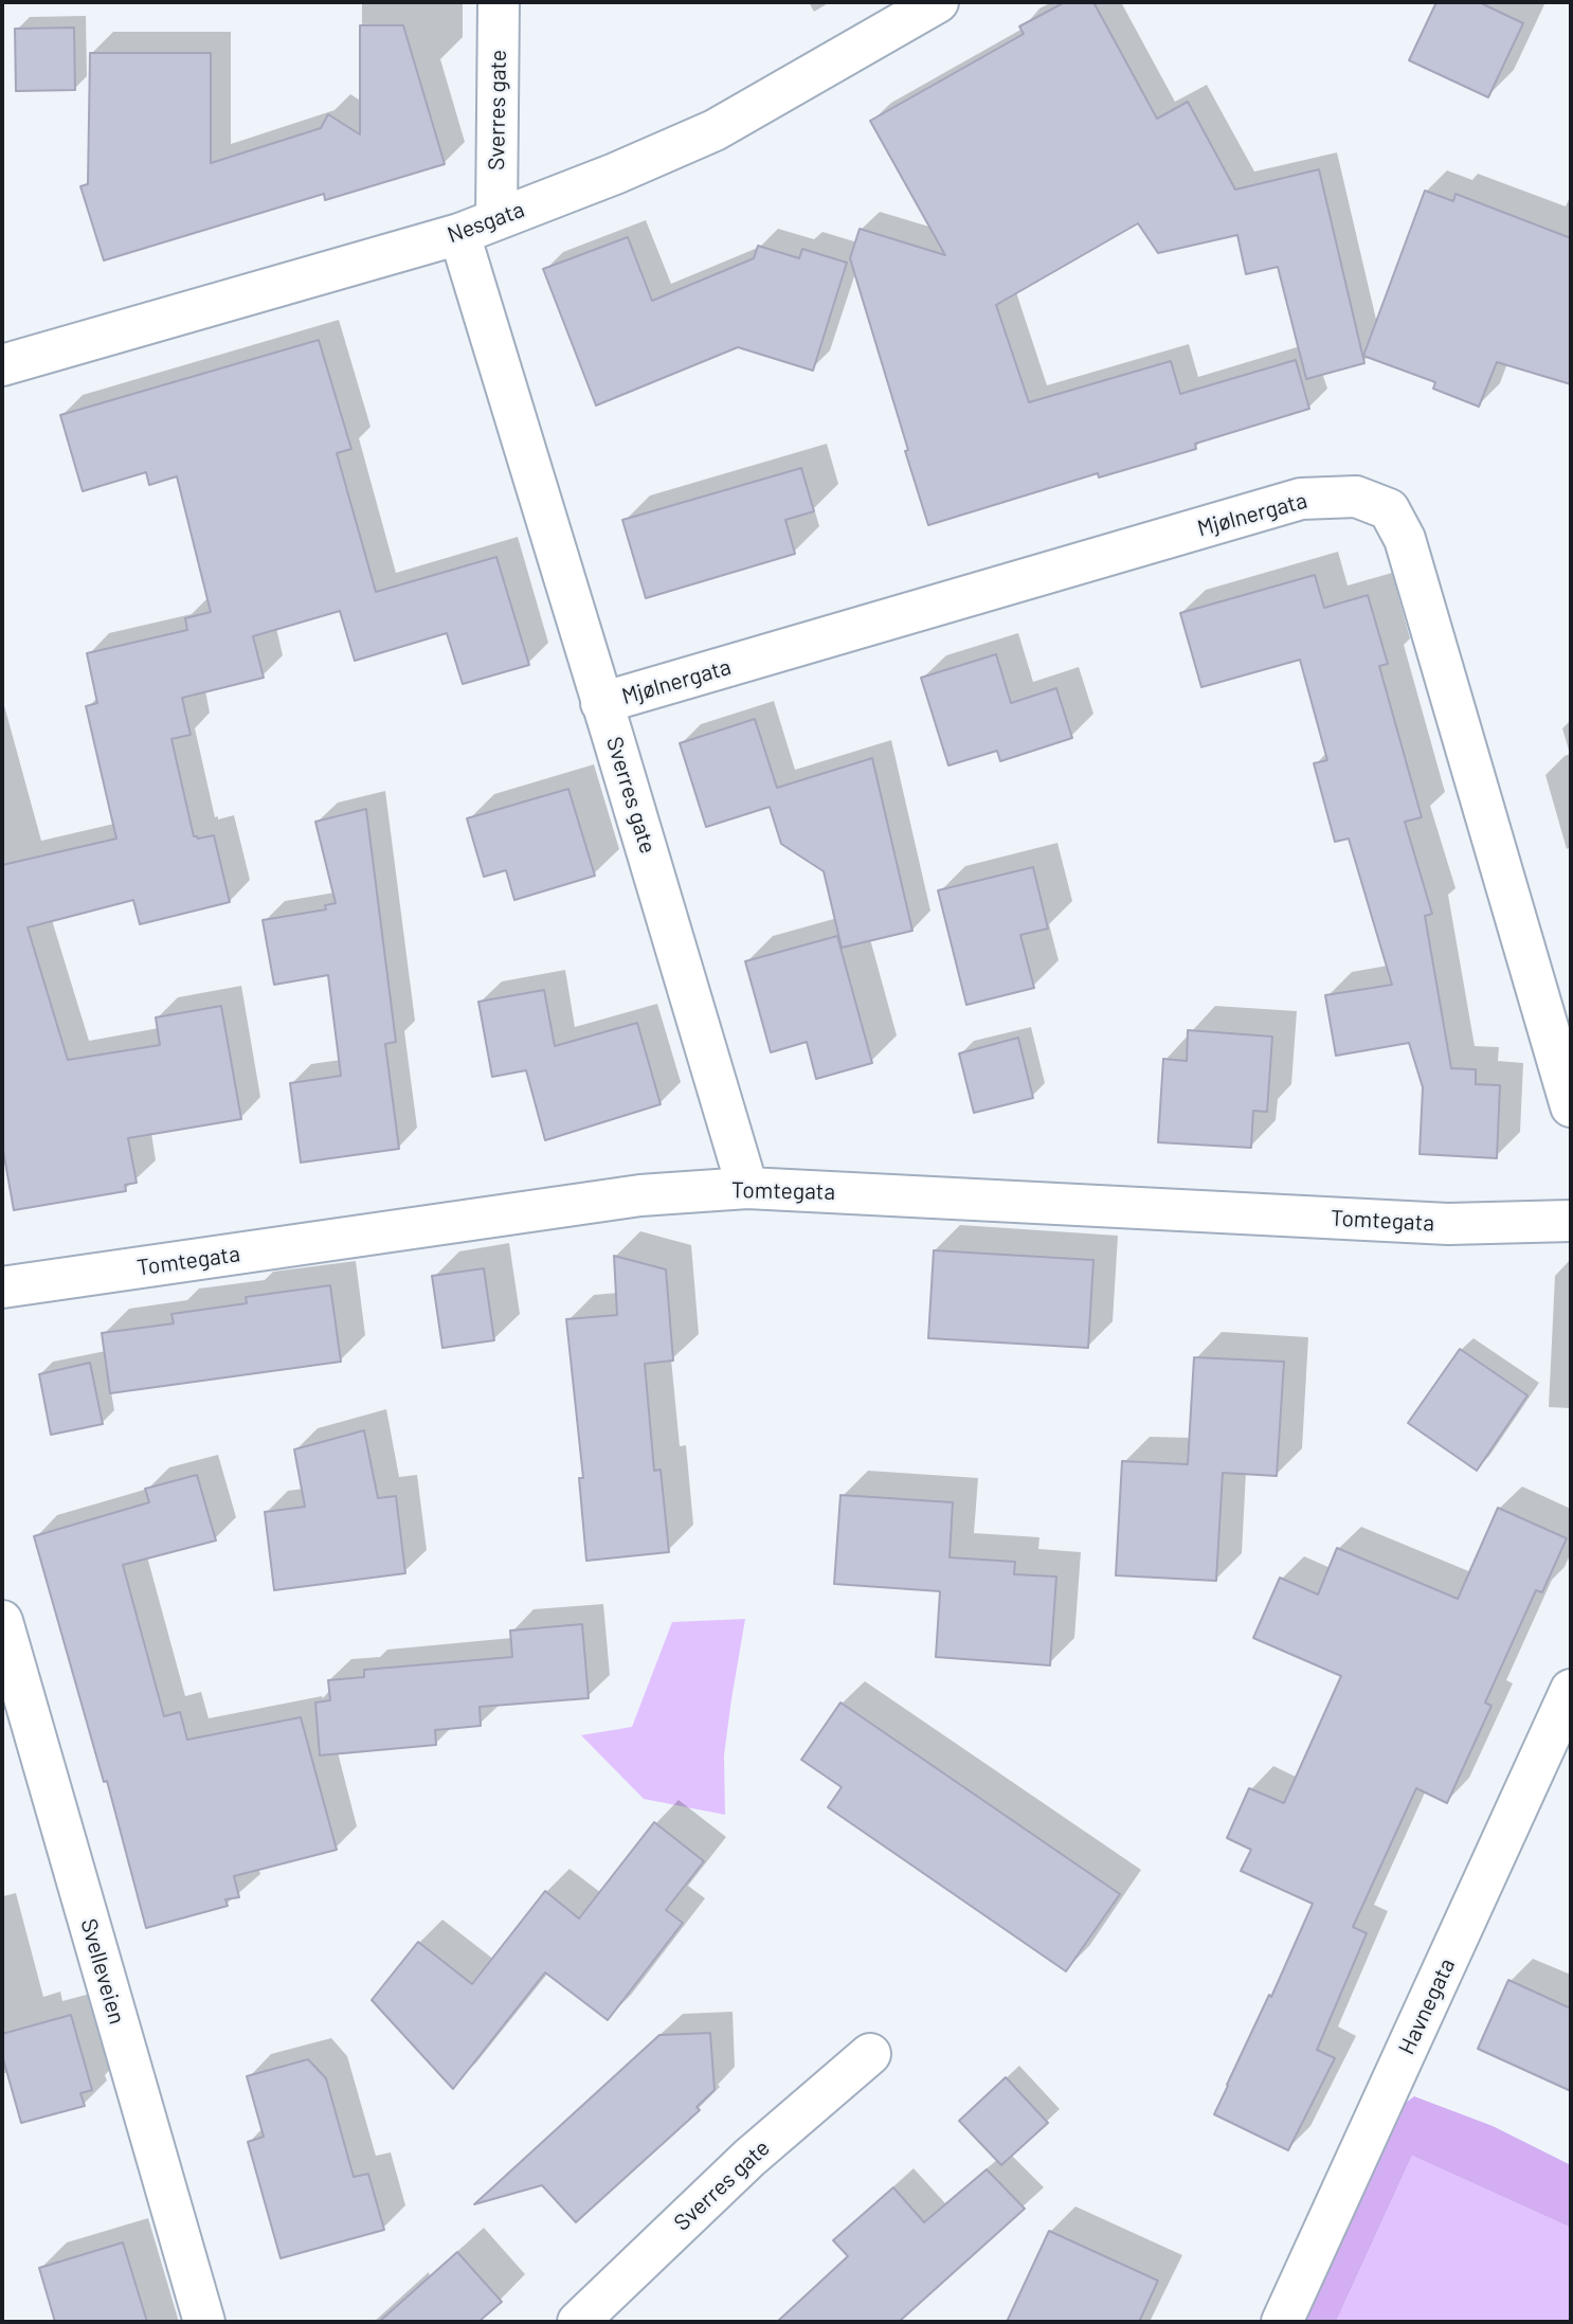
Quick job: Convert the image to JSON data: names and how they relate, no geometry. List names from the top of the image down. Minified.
{"streets":{"street":["Sverres gate","Nesgata","Mjølnergata","Tomtegata","Svelleveien","Havnegata"]},"crossings":[["Sverres gate","Nesgata"],["Sverres gate","Mjølnergata"],["Sverres gate","Tomtegata"]]}
